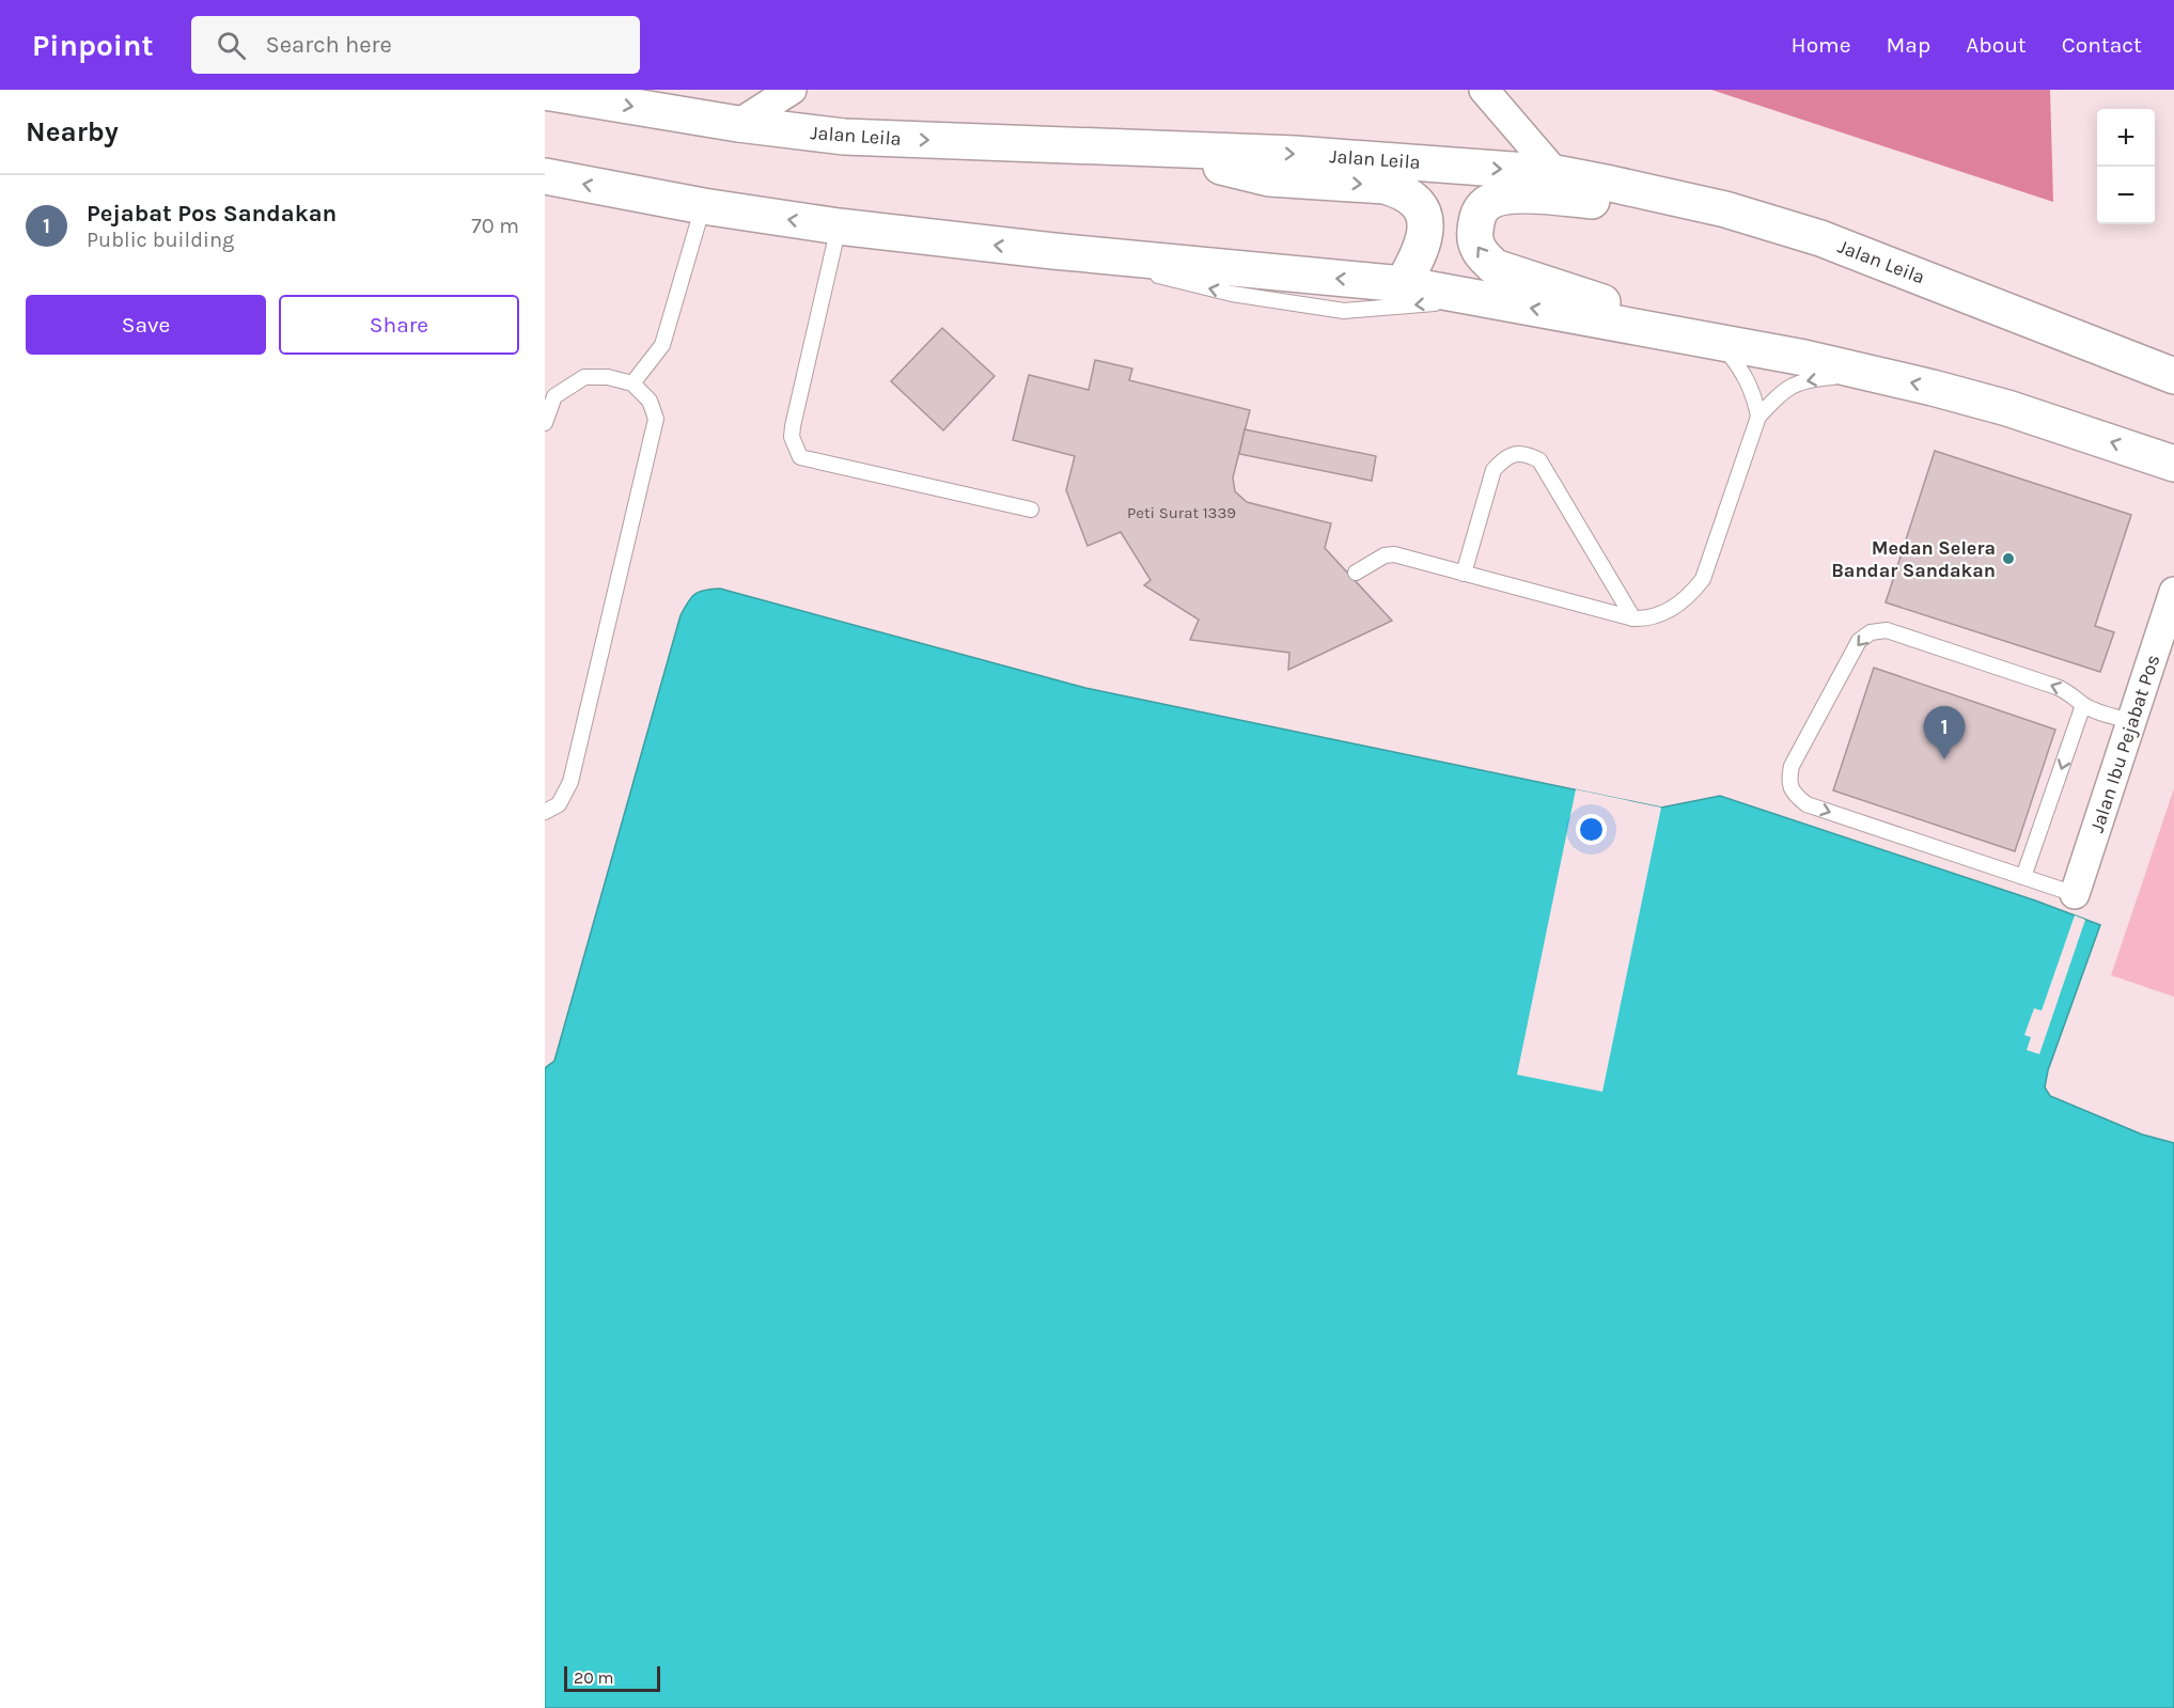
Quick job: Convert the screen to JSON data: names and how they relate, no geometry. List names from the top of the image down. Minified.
{"streets":{"main road":["Jalan Leila"],"street":["Jalan Ibu Pejabat Pos"]},"places":["Medan Selera Bandar Sandakan"],"house_numbers":["Peti Surat 1339"],"scale_bar":"20 m","page":{"header":"Pinpoint","search":"Search here","nav":["Home","Map","About","Contact"],"heading":"Nearby","map_buttons":["+","−"],"list":[{"mark":"1","name":"Pejabat Pos Sandakan","note":"Public building","value":"70 m"}],"buttons":["Save","Share"],"pins":"1","scale":"20 m"}}
